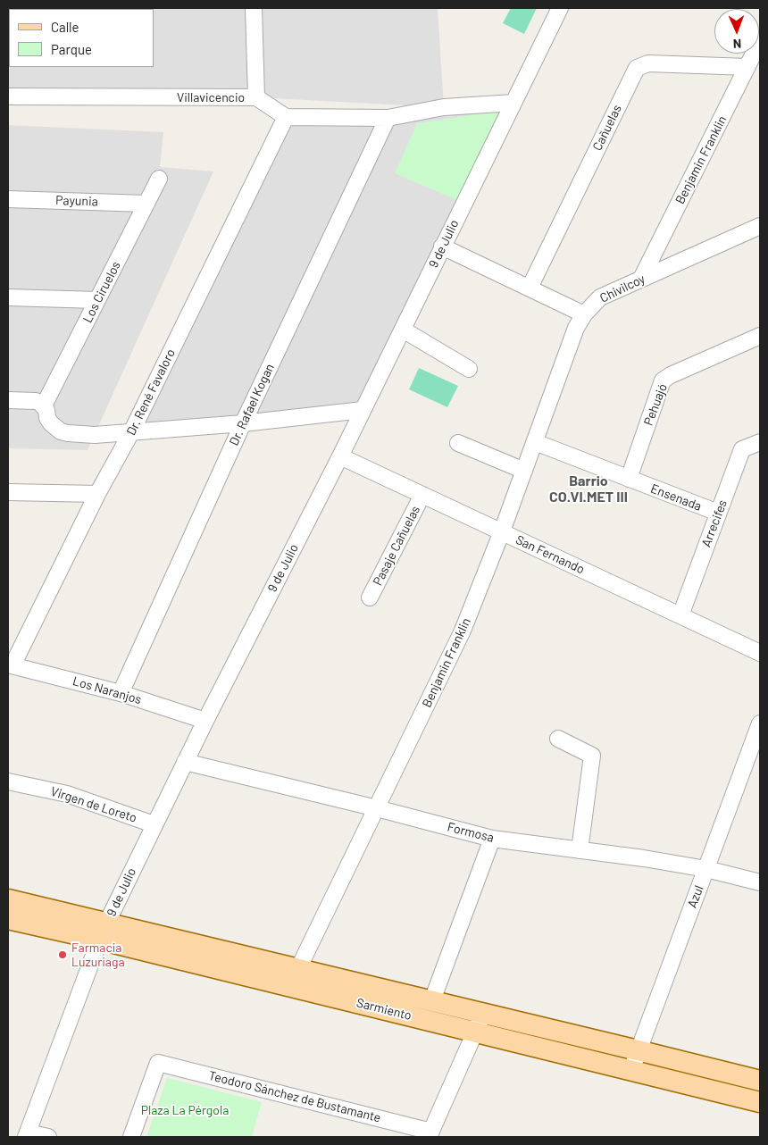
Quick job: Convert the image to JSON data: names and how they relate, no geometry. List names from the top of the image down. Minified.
{"streets":{"main road":["Sarmiento"],"street":["Villavicencio","Cañuelas","Benjamin Franklin","Payunia","9 de Julio","Chivilcoy","Los Ciruelos","Dr. René Favaloro","Dr. Rafael Kogan","Pehuajó","Ensenada","Arrecifes","Pasaje Cañuelas","San Fernando","Los Naranjos","Virgen de Loreto","Formosa","Azul","Teodoro Sánchez de Bustamante"]},"crossings":[["Villavicencio","Dr. René Favaloro"],["Cañuelas","Benjamin Franklin"],["Benjamin Franklin","Chivilcoy"],["Benjamin Franklin","Ensenada"],["Benjamin Franklin","San Fernando"],["Benjamin Franklin","Formosa"],["Benjamin Franklin","Sarmiento"],["Payunia","Los Ciruelos"],["9 de Julio","San Fernando"],["9 de Julio","Los Naranjos"],["9 de Julio","Virgen de Loreto"],["9 de Julio","Formosa"],["9 de Julio","Sarmiento"],["Dr. René Favaloro","Los Naranjos"],["Dr. Rafael Kogan","Los Naranjos"],["Pehuajó","Ensenada"],["Ensenada","Arrecifes"],["Arrecifes","San Fernando"],["Pasaje Cañuelas","San Fernando"],["Formosa","Azul"],["Azul","Sarmiento"]],"districts":["Barrio CO.VI.MET III"],"parks":["Plaza La Pérgola"],"places":["Farmacia Luzuriaga"],"legend":["Calle","Parque"],"north":"bottom"}
